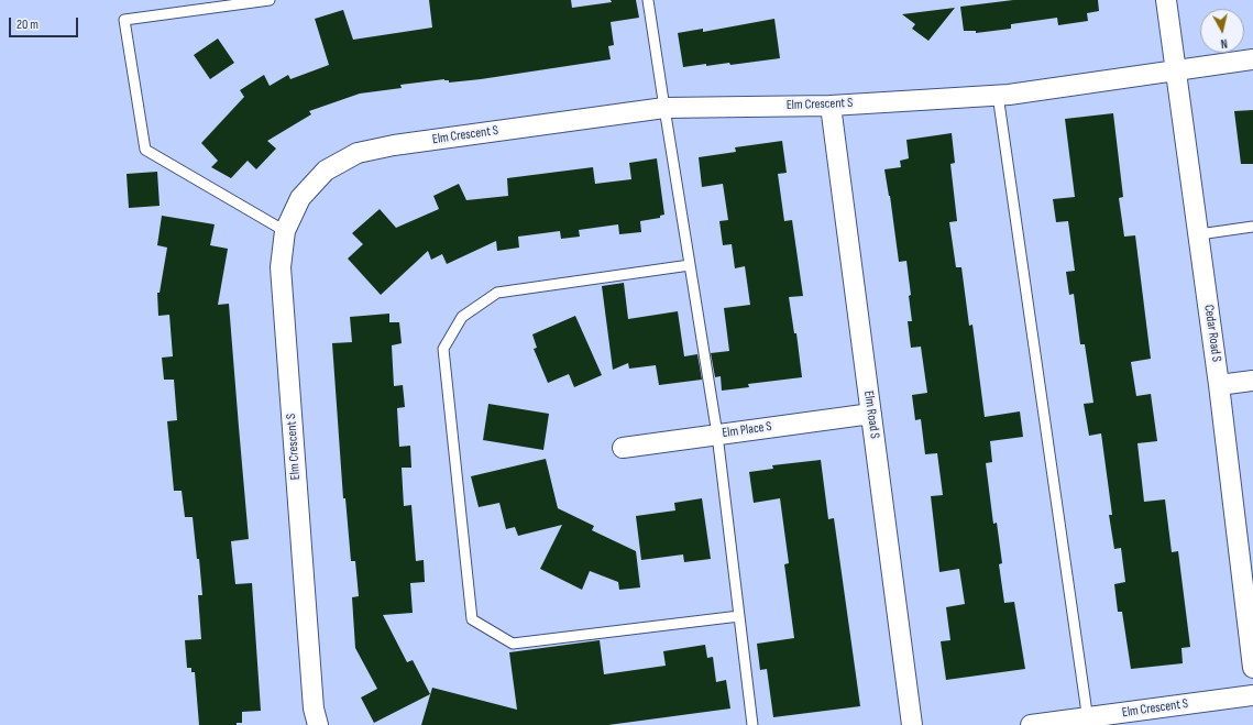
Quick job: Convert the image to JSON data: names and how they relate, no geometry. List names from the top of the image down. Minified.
{"streets":{"street":["Elm Crescent S","Cedar Road S","Elm Road S","Elm Place S"]},"crossings":[["Elm Crescent S","Cedar Road S"],["Elm Crescent S","Elm Road S"],["Elm Road S","Elm Place S"]],"scale_bar":"20 m","north":"bottom"}
